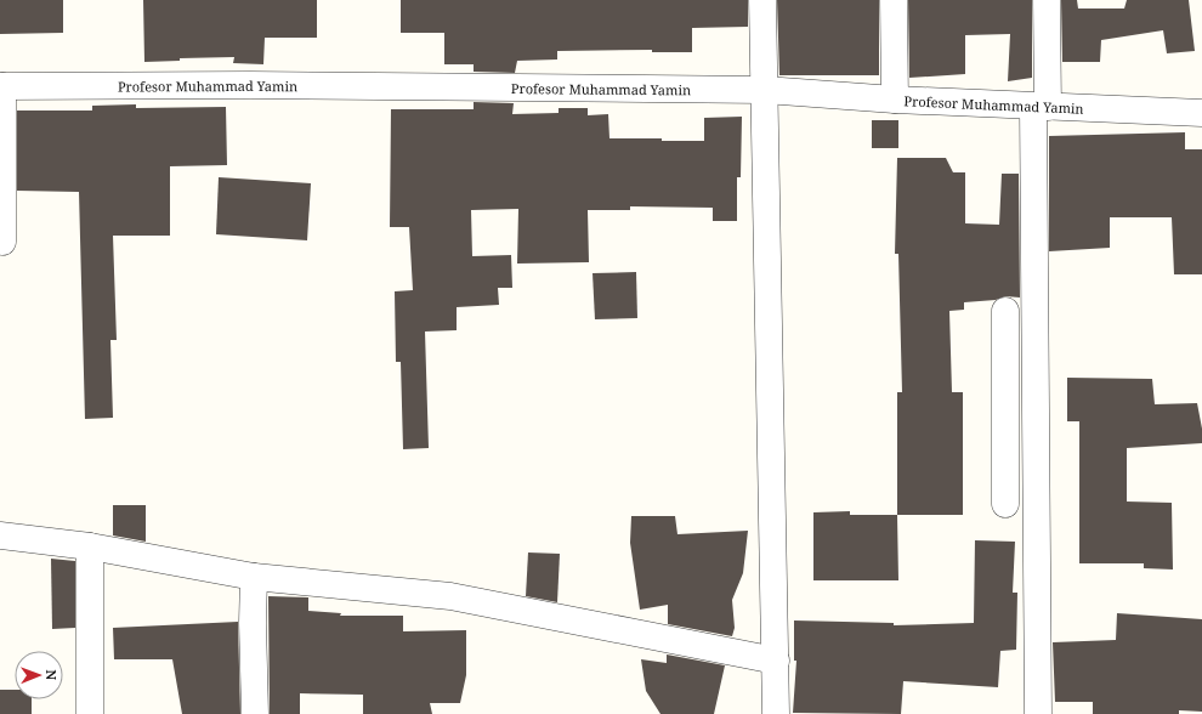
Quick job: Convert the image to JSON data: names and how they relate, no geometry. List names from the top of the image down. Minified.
{"streets":{"street":["Profesor Muhammad Yamin"]},"north":"right"}
